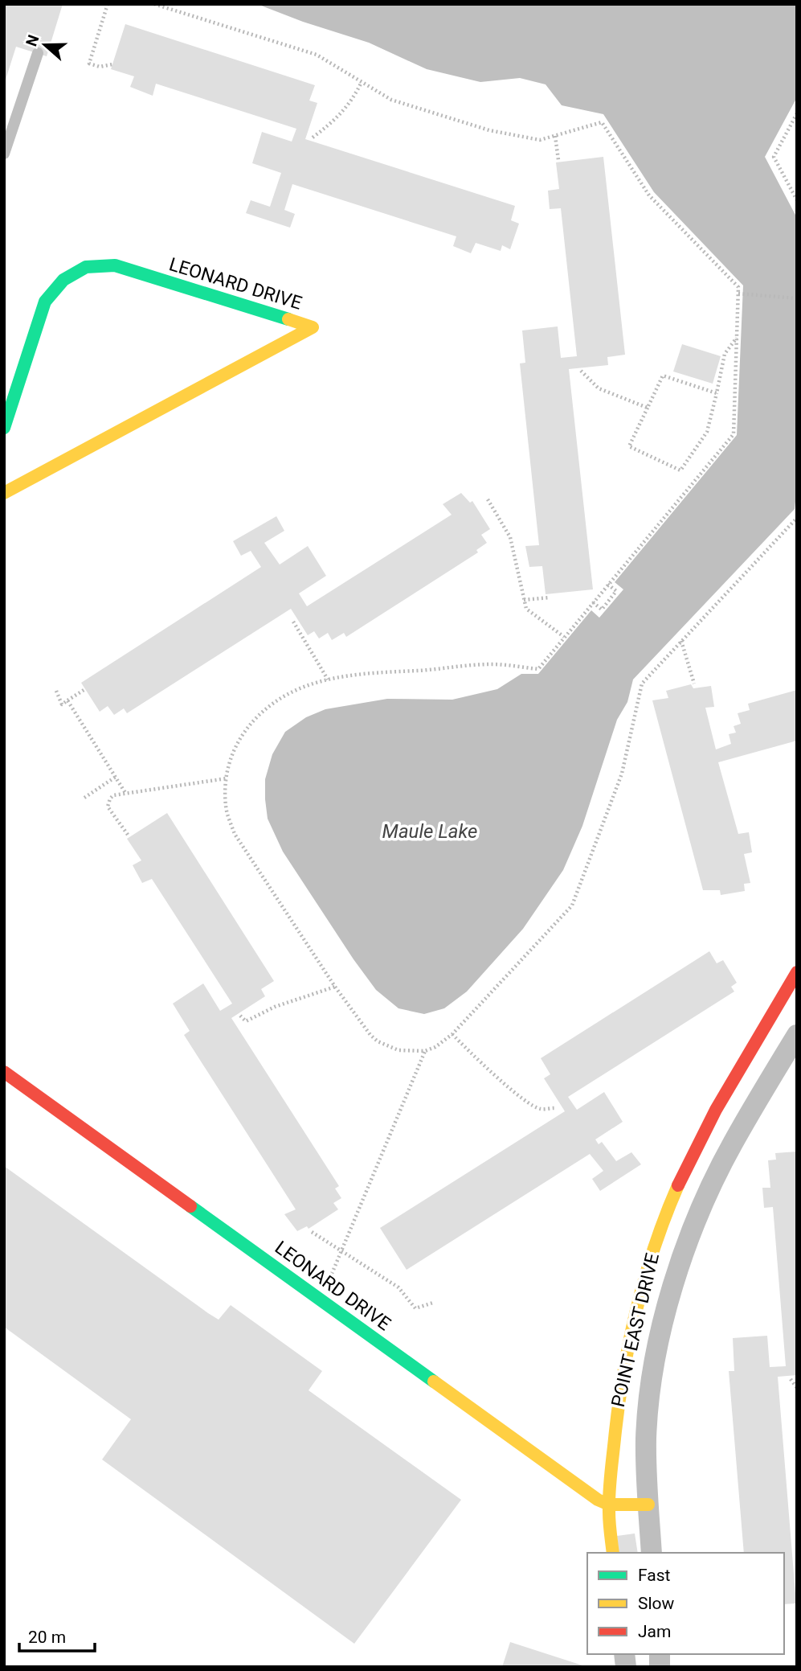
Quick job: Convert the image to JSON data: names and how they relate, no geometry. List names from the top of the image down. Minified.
{"streets":{"street":["LEONARD DRIVE","POINT EAST DRIVE"]},"crossings":[["LEONARD DRIVE","POINT EAST DRIVE"]],"water":["Maule Lake"],"legend":["Fast","Slow","Jam"],"scale_bar":"20 m","north":"left"}
